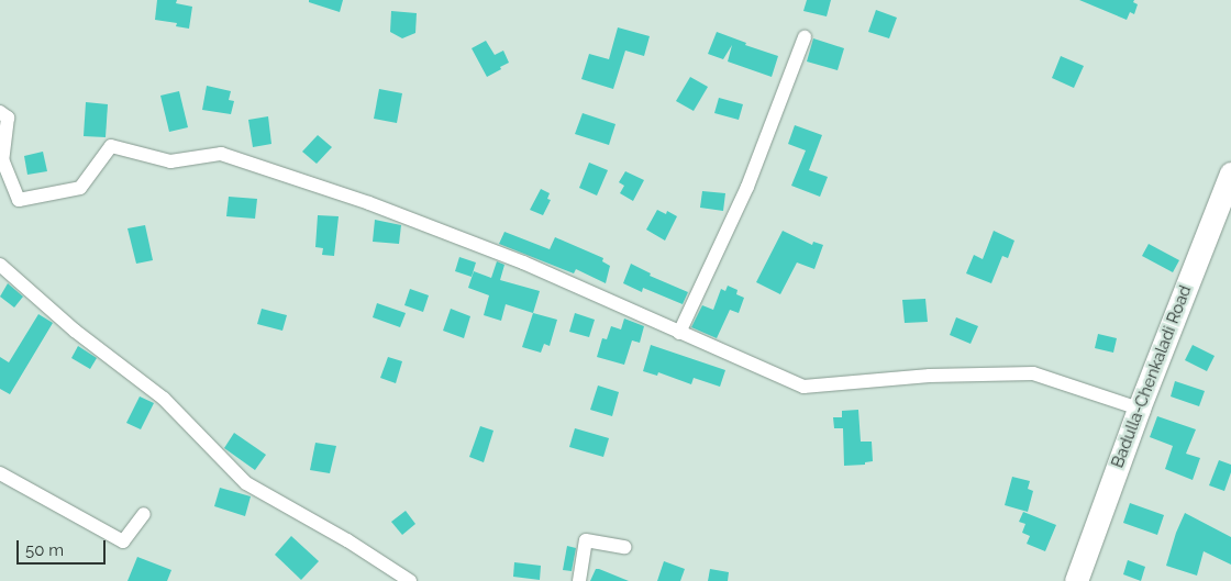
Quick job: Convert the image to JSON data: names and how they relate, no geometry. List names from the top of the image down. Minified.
{"streets":{"highway":["Badulla-Chenkaladi Road"]},"scale_bar":"50 m"}
